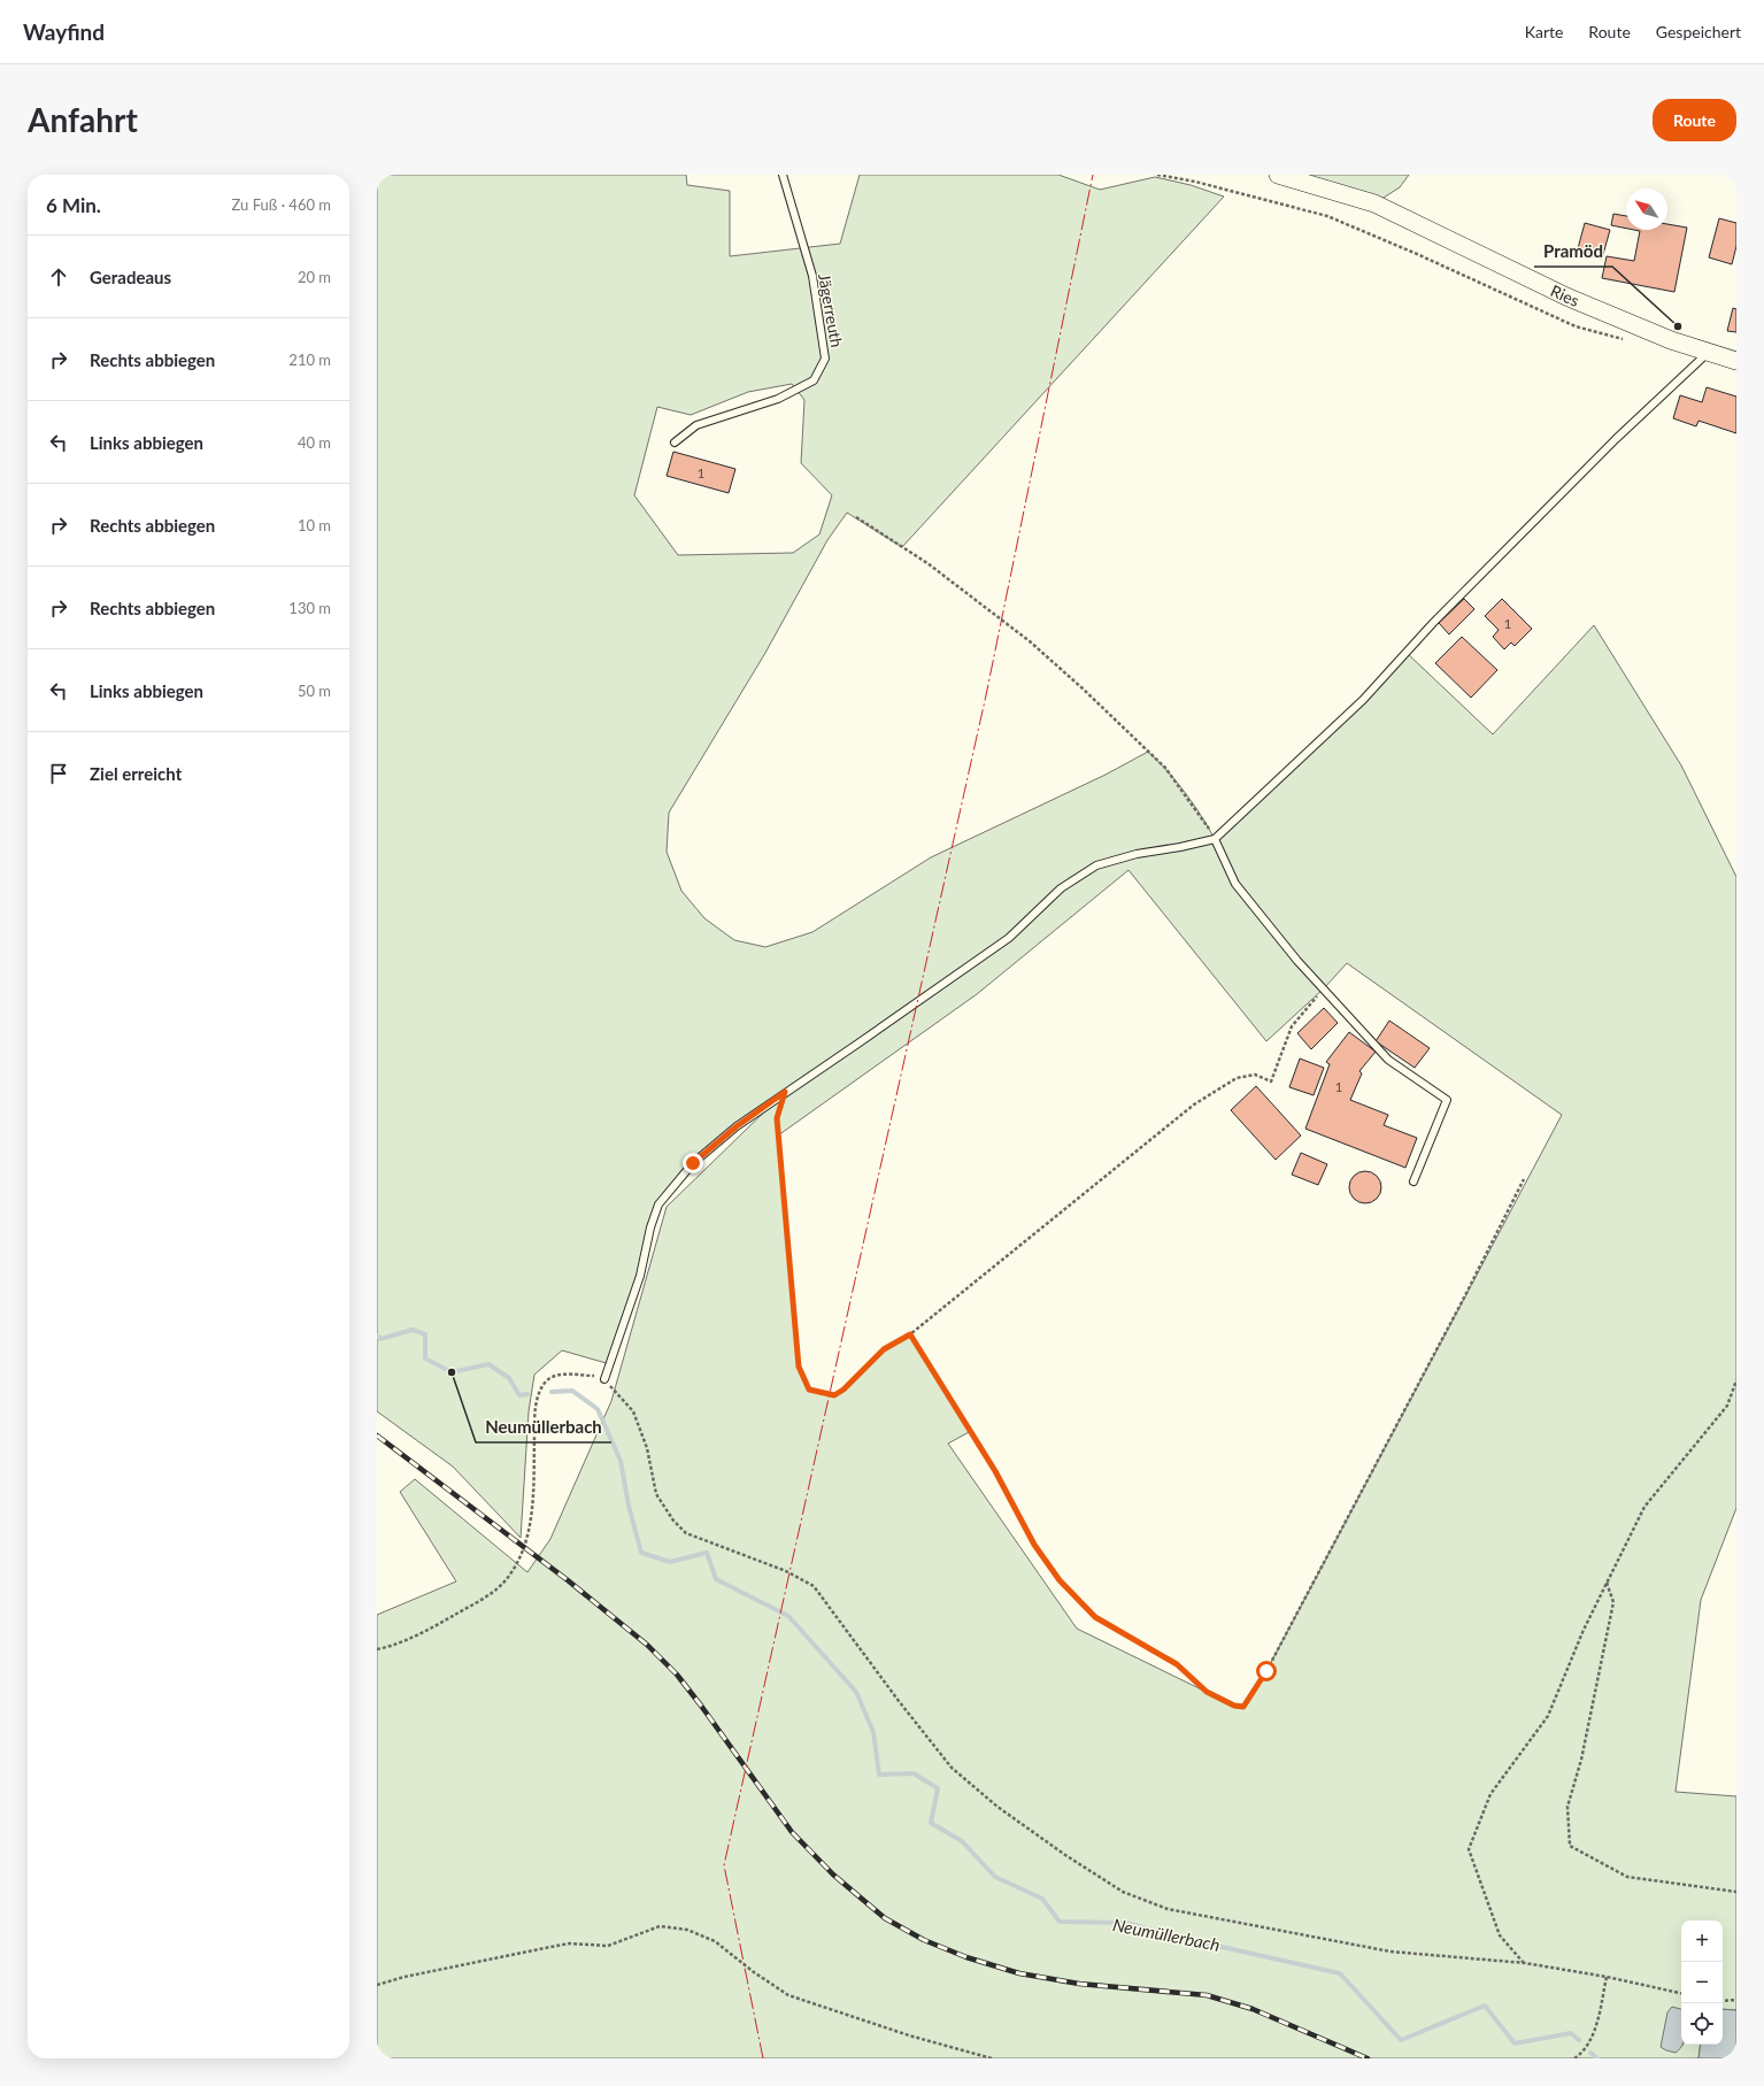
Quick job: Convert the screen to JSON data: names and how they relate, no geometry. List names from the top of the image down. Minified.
{"streets":{"street":["Ries"],"lane":["Jägerreuth"]},"water":["Neumüllerbach"],"places":["Pramöd","Neumüllerbach"],"house_numbers":["1","1","1"],"north":"top left","page":{"header":"Wayfind","nav":["Karte","Route","Gespeichert"],"buttons":"Route","title":"Anfahrt","heading":["6 Min.","Zu Fuß · 460 m"],"list":[["Geradeaus","20 m"],["Rechts abbiegen","210 m"],["Links abbiegen","40 m"],["Rechts abbiegen","10 m"],["Rechts abbiegen","130 m"],["Links abbiegen","50 m"],"Ziel erreicht"],"map_buttons":["+","−"]}}
